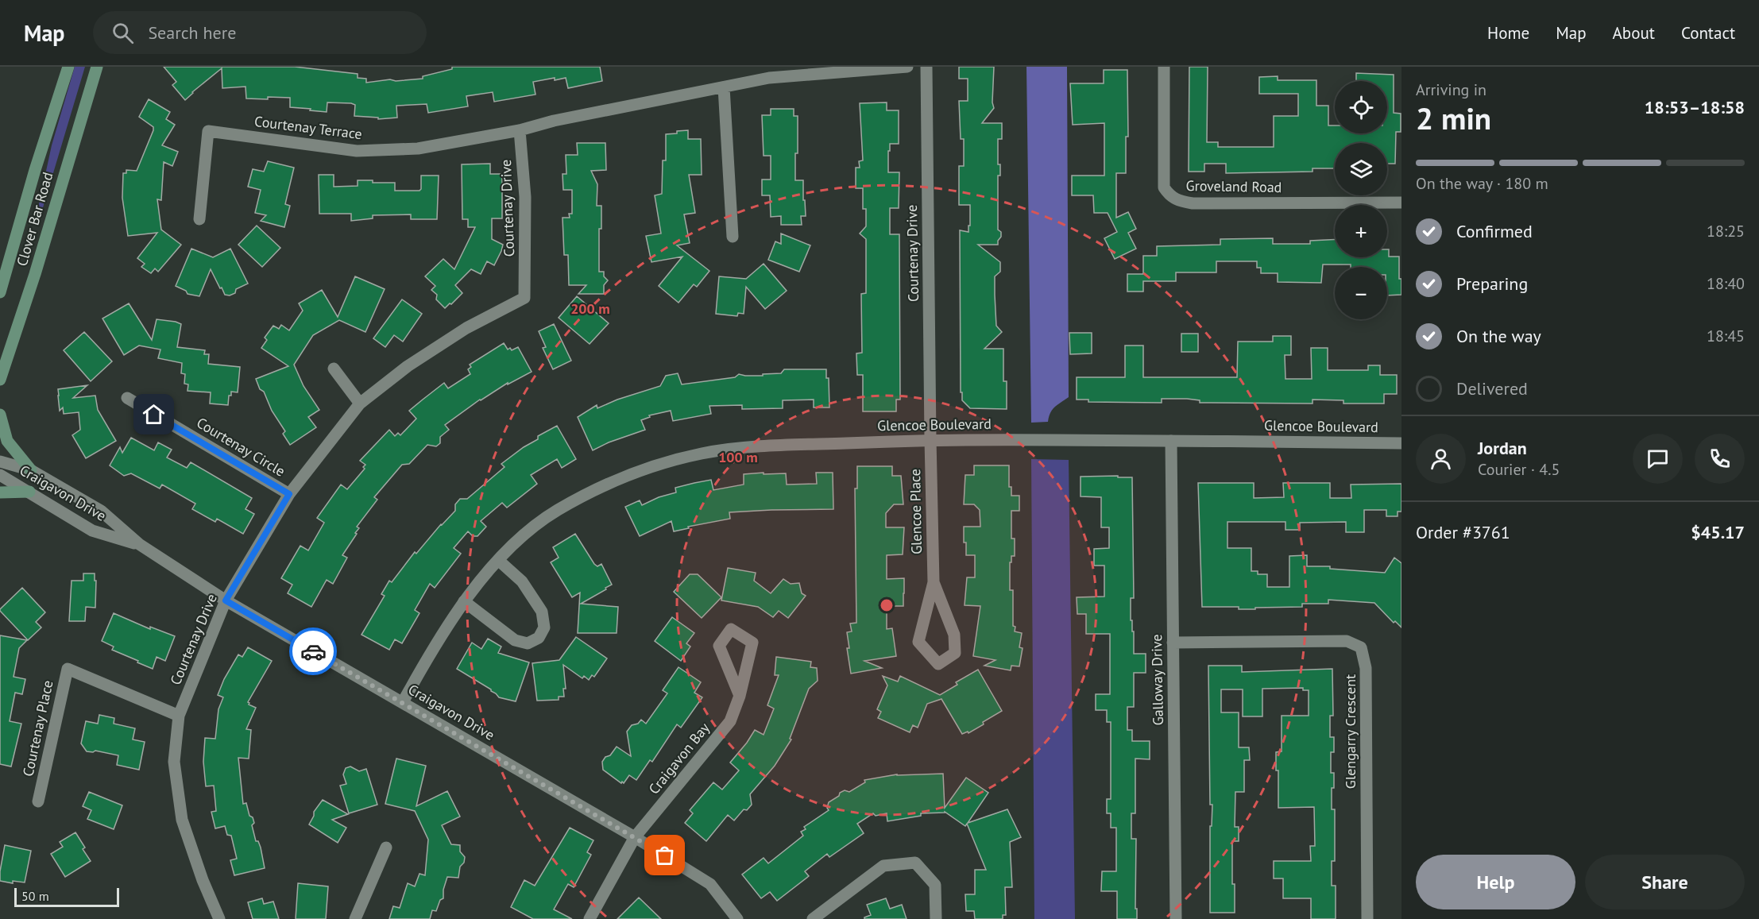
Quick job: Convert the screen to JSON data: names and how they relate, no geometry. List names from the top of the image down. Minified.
{"streets":{"main road":["Clover Bar Road"],"street":["Courtenay Terrace","Groveland Road","Courtenay Drive","Glencoe Boulevard","Courtenay Circle","Craigavon Drive","Glencoe Place","Galloway Drive","Courtenay Place","Glengarry Crescent","Craigavon Bay"]},"crossings":[["Courtenay Terrace","Courtenay Drive"],["Courtenay Drive","Glencoe Boulevard"],["Courtenay Drive","Courtenay Circle"],["Courtenay Drive","Craigavon Drive"],["Courtenay Drive","Glencoe Place"],["Courtenay Drive","Courtenay Place"],["Glencoe Boulevard","Craigavon Drive"],["Glencoe Boulevard","Glencoe Place"],["Glencoe Boulevard","Galloway Drive"],["Craigavon Drive","Craigavon Bay"],["Galloway Drive","Glengarry Crescent"]],"scale_bar":"50 m","page":{"header":"Map","search":"Search here","nav":["Home","Map","About","Contact"],"heading":["2 min","Arriving in","18:53–18:58"],"panel":["Jordan","Courier · 4.5","Order #3761","$45.17"],"map_buttons":["+","−"],"bar":"On the way · 180 m","list":[["Confirmed","18:25"],["Preparing","18:40"],["On the way","18:45"],"Delivered"],"buttons":["Help","Share"],"scale":"50 m"},"rings":["200 m","100 m"]}
